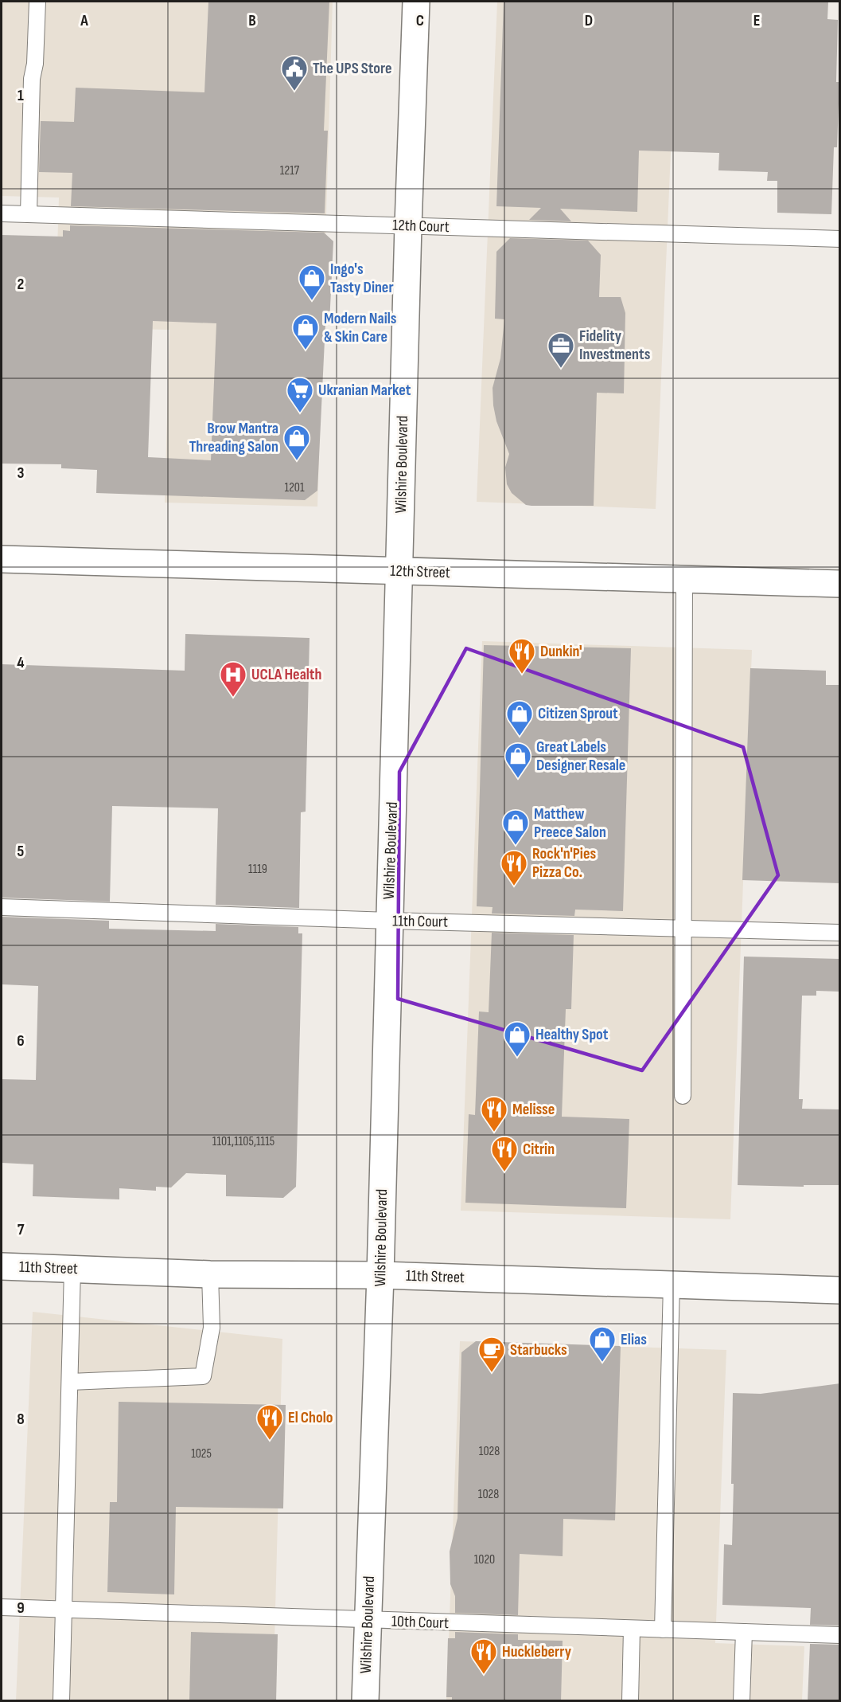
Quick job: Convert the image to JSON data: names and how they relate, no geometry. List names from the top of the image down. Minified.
{"streets":{"main road":["Wilshire Boulevard","12th Street","11th Street"],"lane":["12th Court","11th Court","10th Court"]},"crossings":[["12th Court","Wilshire Boulevard"],["Wilshire Boulevard","12th Street"],["Wilshire Boulevard","11th Court"],["Wilshire Boulevard","11th Street"],["Wilshire Boulevard","10th Court"]],"places":{"public building":["The UPS Store"],"shop":["Ingo's Tasty Diner","Modern Nails & Skin Care","Brow Mantra Threading Salon","Citizen Sprout","Great Labels Designer Resale","Matthew Preece Salon","Healthy Spot","Elias"],"office":["Fidelity Investments"],"supermarket":["Ukranian Market"],"restaurant":["Dunkin'","Rock'n'Pies Pizza Co.","Melisse","Citrin","El Cholo","Huckleberry"],"hospital":["UCLA Health"],"cafe":["Starbucks"]},"house_numbers":["1217","1201","1119","1101,1105,1115","1028","1025","1028","1020"],"grid":{"columns":["A","B","C","D","E"],"rows":["1","2","3","4","5","6","7","8","9"]}}
